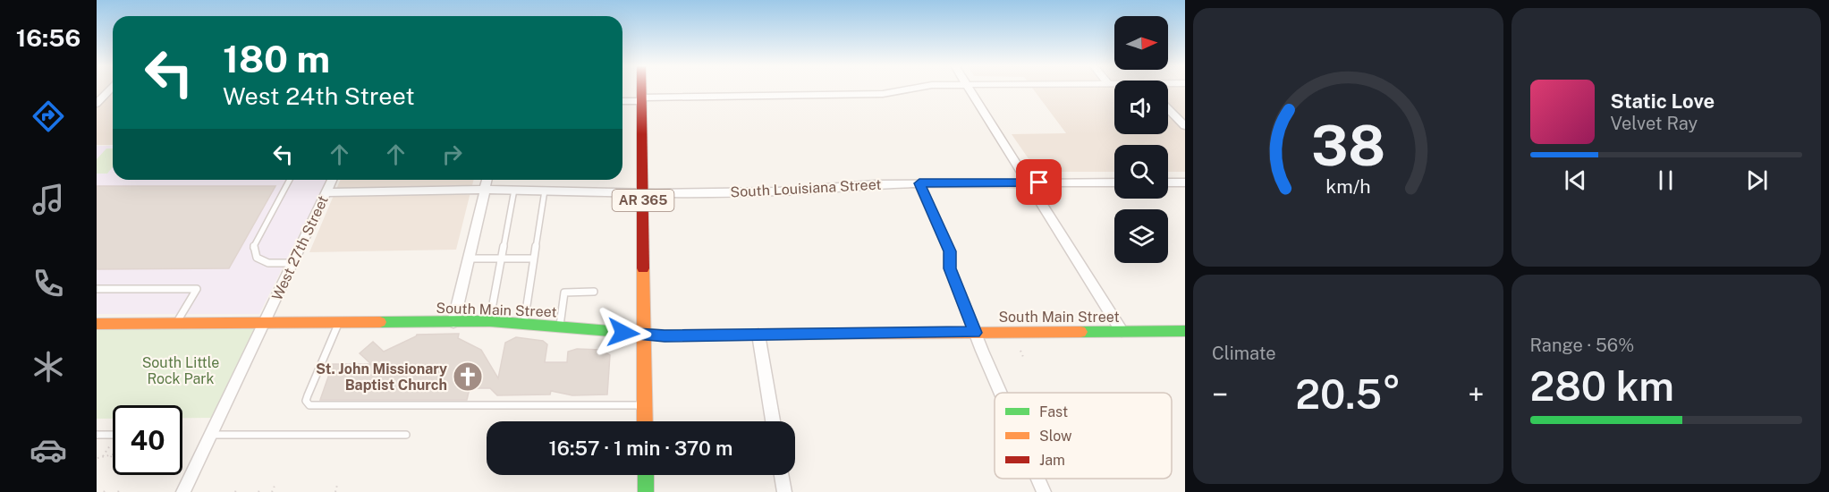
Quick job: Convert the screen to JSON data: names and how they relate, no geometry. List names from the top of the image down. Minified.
{"streets":{"main road":["AR 365","South Main Street"],"street":["South Louisiana Street","West 27th Street"]},"crossings":[["South Louisiana Street","AR 365"],["South Louisiana Street","West 27th Street"],["AR 365","South Main Street"],["West 27th Street","South Main Street"]],"parks":["South Little Rock Park"],"places":{"church":["St. John Missionary Baptist Church"]},"legend":["Fast","Slow","Jam"],"north":"right","page":{"tabs":"16:56","turn":["180 m","West 24th Street"],"song":["Static Love","Velvet Ray"],"tile":["Climate",["Range · 56%","280 km"]],"heat":["−","20.5°","+"],"limit":"40","trip":"16:57 · 1 min · 370 m","gauge":["38","km/h"]}}
